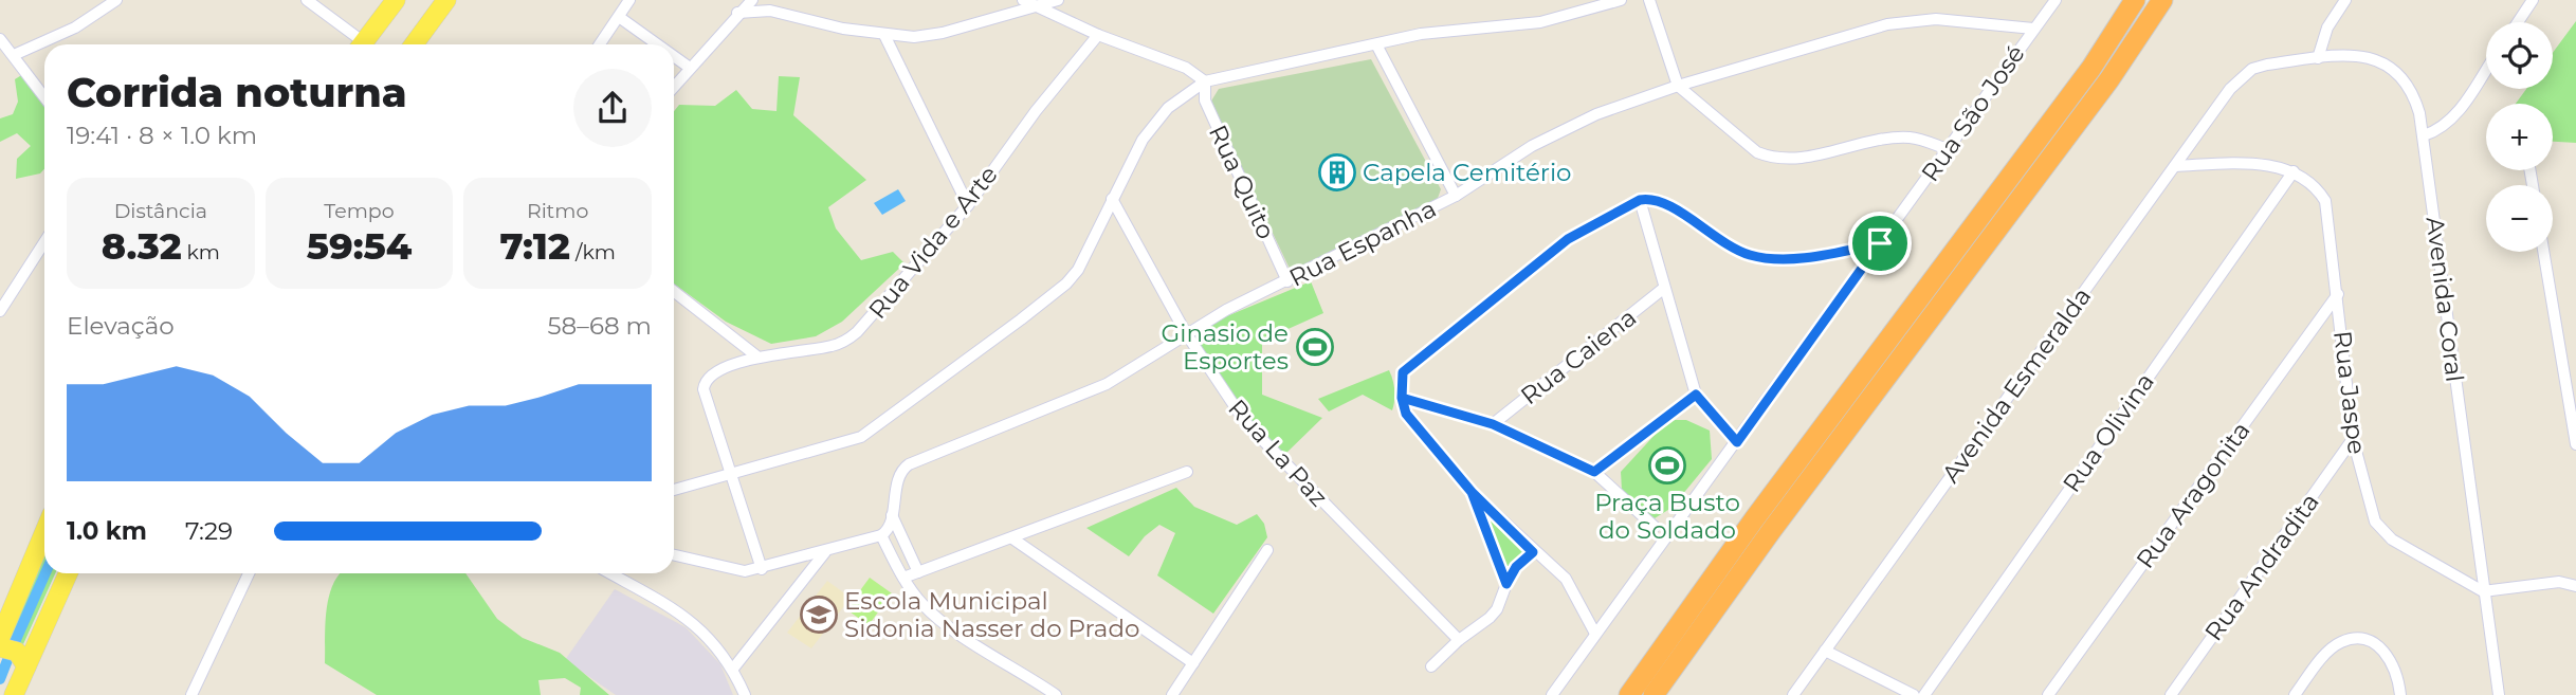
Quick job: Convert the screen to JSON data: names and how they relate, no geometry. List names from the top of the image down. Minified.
{"streets":{"street":["Rua São José","Rua Quito","Rua Vida e Arte","Rua Espanha","Avenida Coral","Rua Caiena","Avenida Esmeralda","Rua Jaspe","Rua Olivina","Rua La Paz","Rua Aragonita","Rua Andradita"]},"crossings":[["Rua São José","Rua Espanha"],["Rua Quito","Rua Espanha"],["Rua Espanha","Rua La Paz"],["Avenida Coral","Avenida Esmeralda"],["Avenida Coral","Rua Jaspe"],["Rua Jaspe","Rua Olivina"],["Rua Jaspe","Rua Aragonita"],["Rua Jaspe","Rua Andradita"]],"places":{"building":["Capela Cemitério"],"sports":["Ginasio de Esportes","Praça Busto do Soldado"],"school or university":["Escola Municipal Sidonia Nasser do Prado"]},"page":{"map_buttons":["+","−"],"heading":["Corrida noturna","19:41 · 8 × 1.0 km"],"stats":[["Distância","8.32 km"],["Tempo","59:54"],["Ritmo","7:12 /km"]],"chart":["Elevação","58–68 m"],"list":[{"name":"1.0 km","note":"7:29"}]}}
